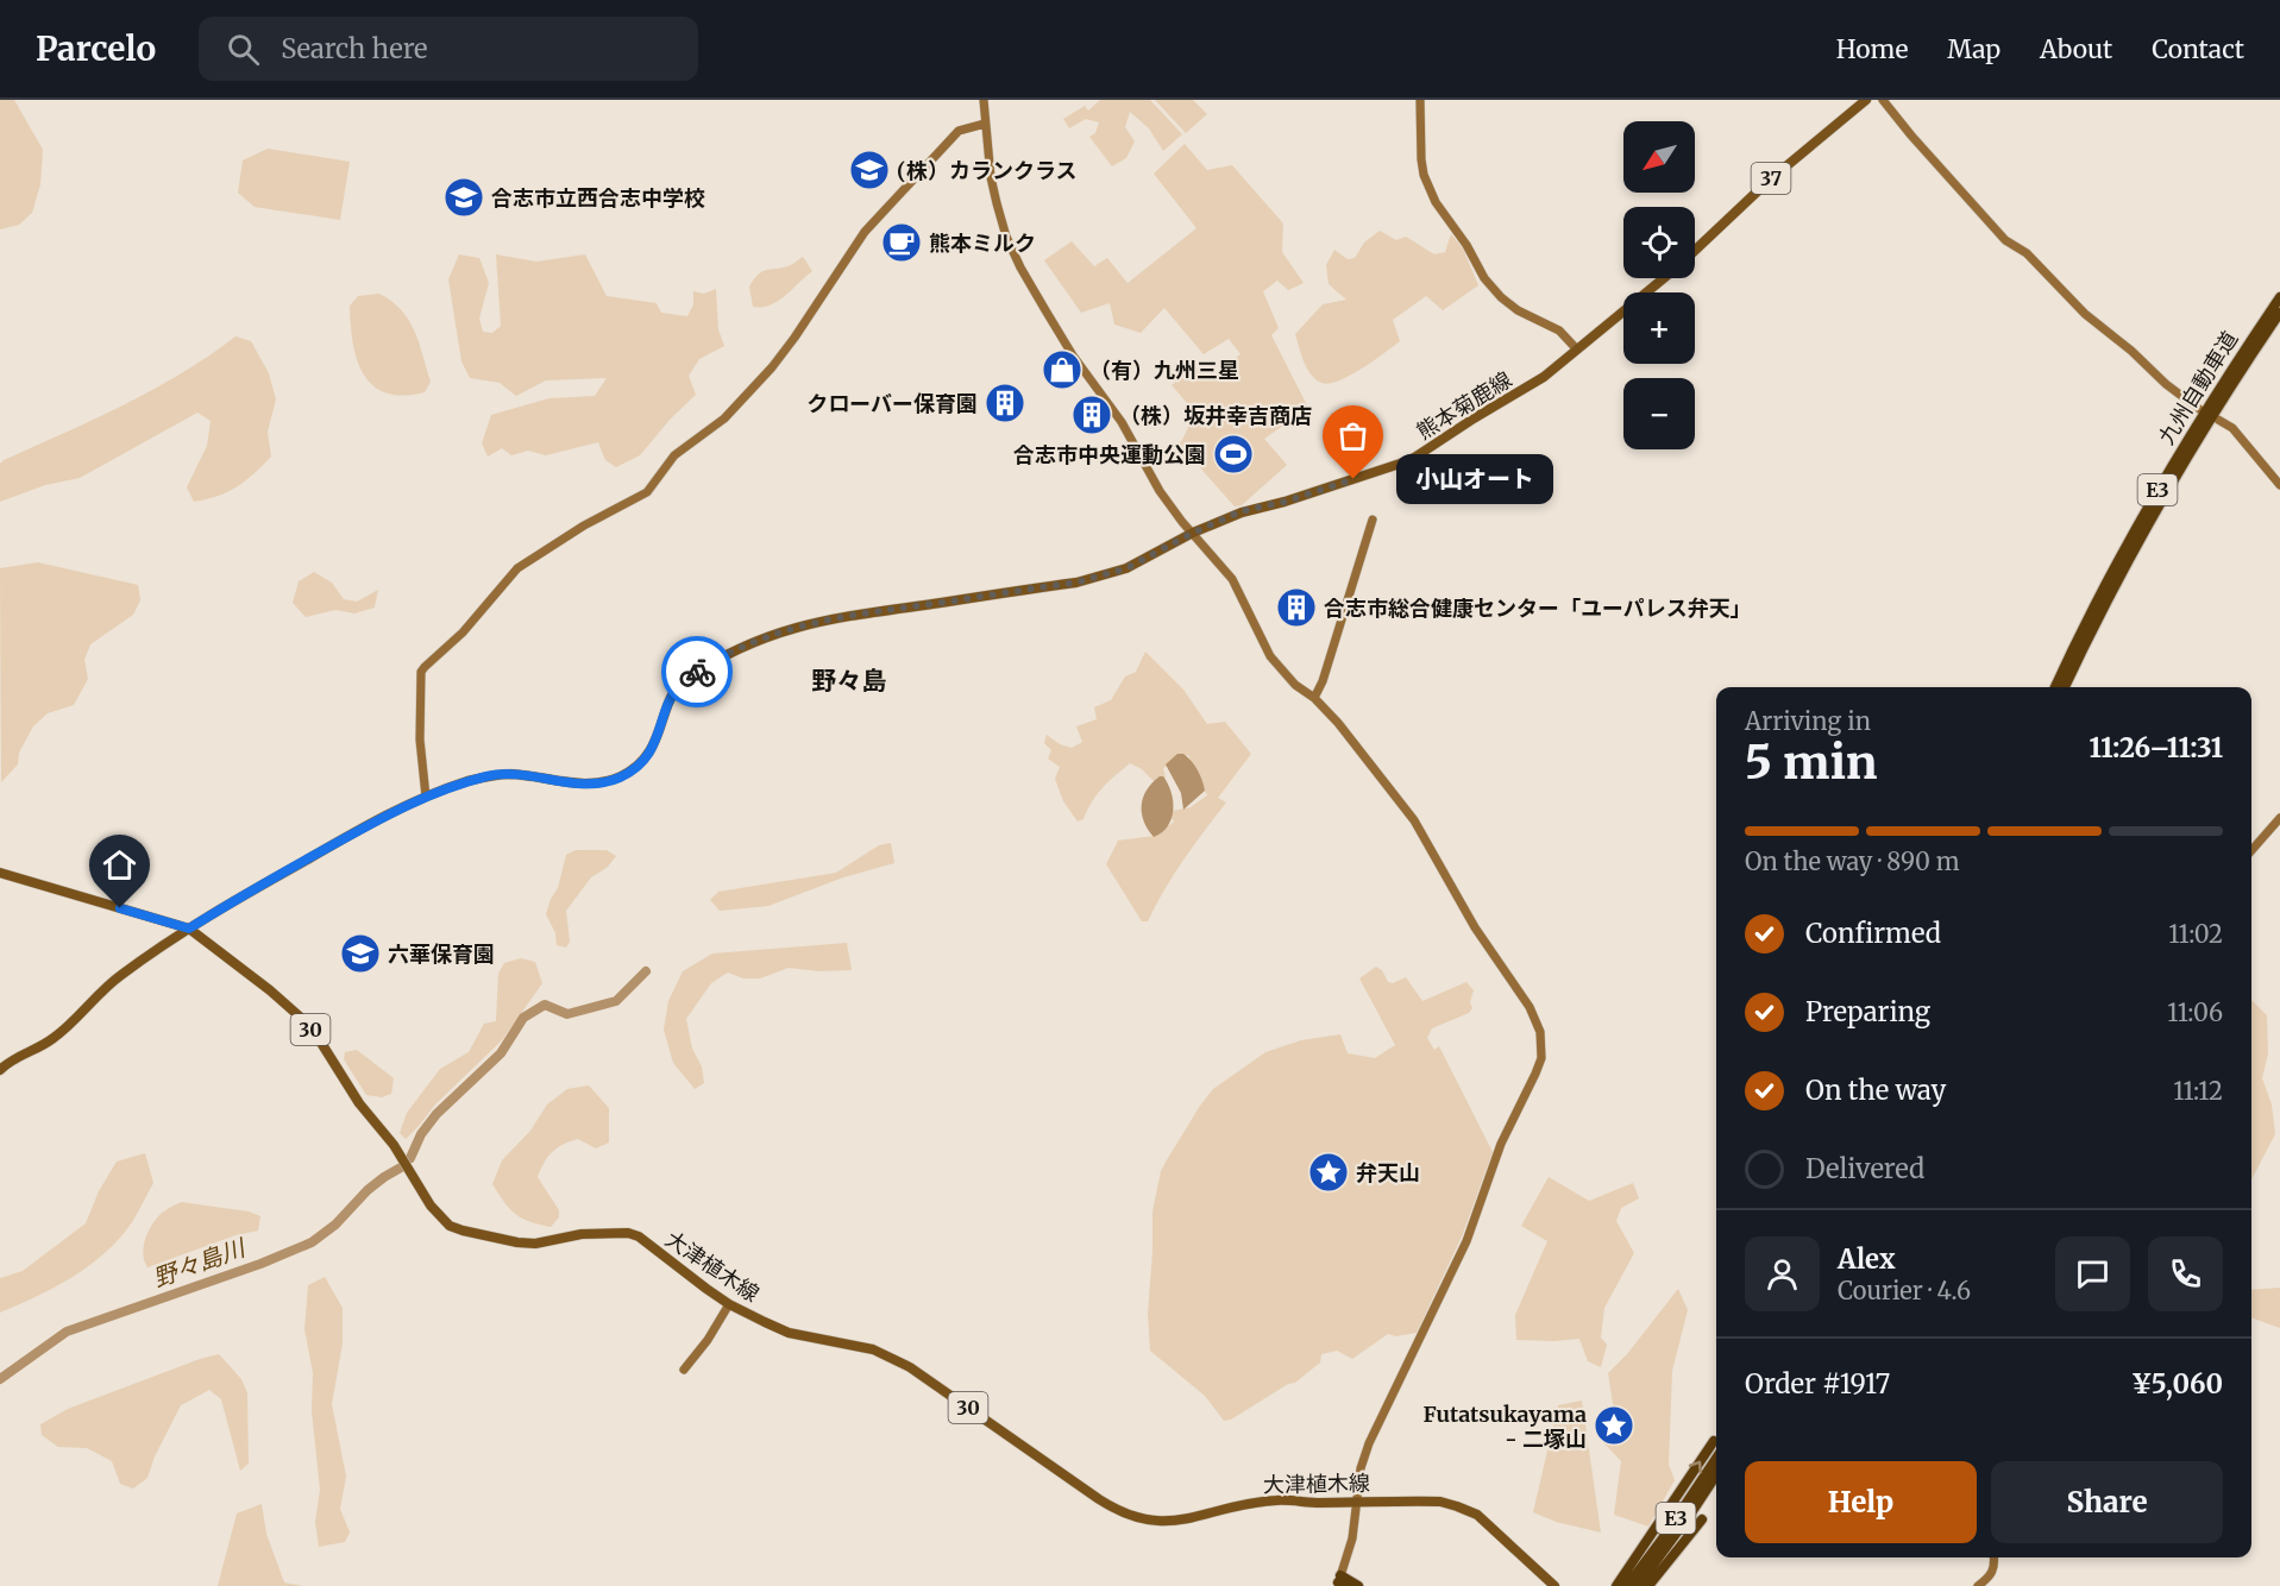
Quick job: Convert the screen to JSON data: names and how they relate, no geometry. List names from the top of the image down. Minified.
{"streets":{"highway":["九州自動車道","E3"],"main road":["37","熊本菊鹿線","30","大津植木線"]},"crossings":[["熊本菊鹿線","大津植木線"]],"districts":["野々島"],"water":["野々島川"],"places":{"school or university":["(株）カランクラス","合志市立西合志中学校","六華保育園"],"cafe":["熊本ミルク"],"shop":["（有）九州三星"],"building":["クローバー保育園","（株）坂井幸吉商店","合志市総合健康センター「ユーパレス弁天」"],"sports":["合志市中央運動公園"],"other":["小山オート"],"place":["弁天山","Futatsukayama - 二塚山"]},"north":"bottom left","page":{"header":"Parcelo","search":"Search here","nav":["Home","Map","About","Contact"],"map_buttons":["+","−"],"bubble":"小山オート","heading":["5 min","Arriving in","11:26–11:31"],"panel":["Alex","Courier · 4.6","Order #1917","¥5,060"],"bar":"On the way · 890 m","list":[["Confirmed","11:02"],["Preparing","11:06"],["On the way","11:12"],"Delivered"],"buttons":["Help","Share"]}}
